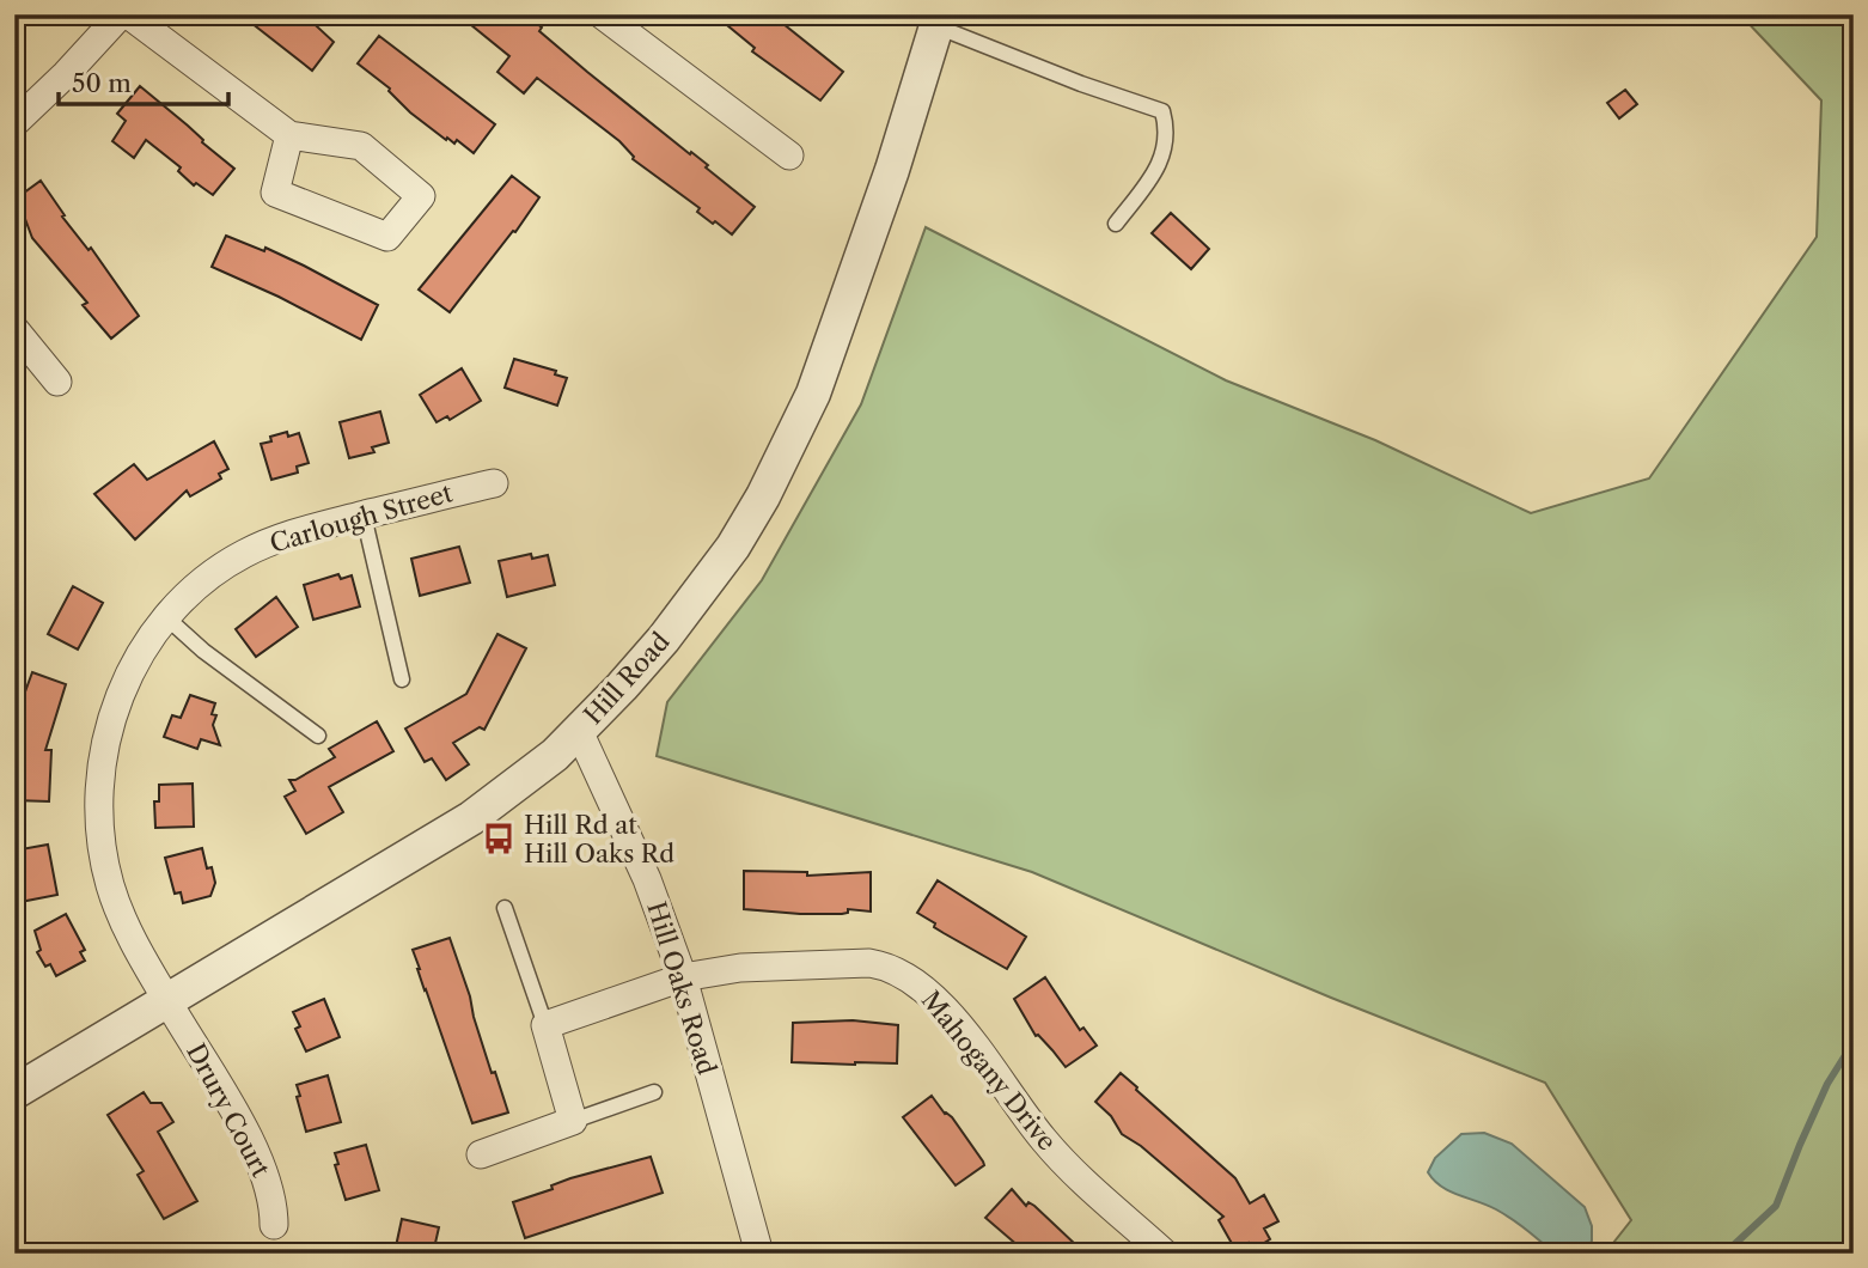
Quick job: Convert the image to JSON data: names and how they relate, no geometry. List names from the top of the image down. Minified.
{"streets":{"street":["Carlough Street","Hill Road","Hill Oaks Road","Mahogany Drive","Drury Court"]},"crossings":[["Carlough Street","Hill Road"],["Carlough Street","Drury Court"],["Hill Road","Hill Oaks Road"],["Hill Road","Drury Court"],["Hill Oaks Road","Mahogany Drive"]],"places":{"bus stop":["Hill Rd at Hill Oaks Rd"]},"scale_bar":"50 m"}
